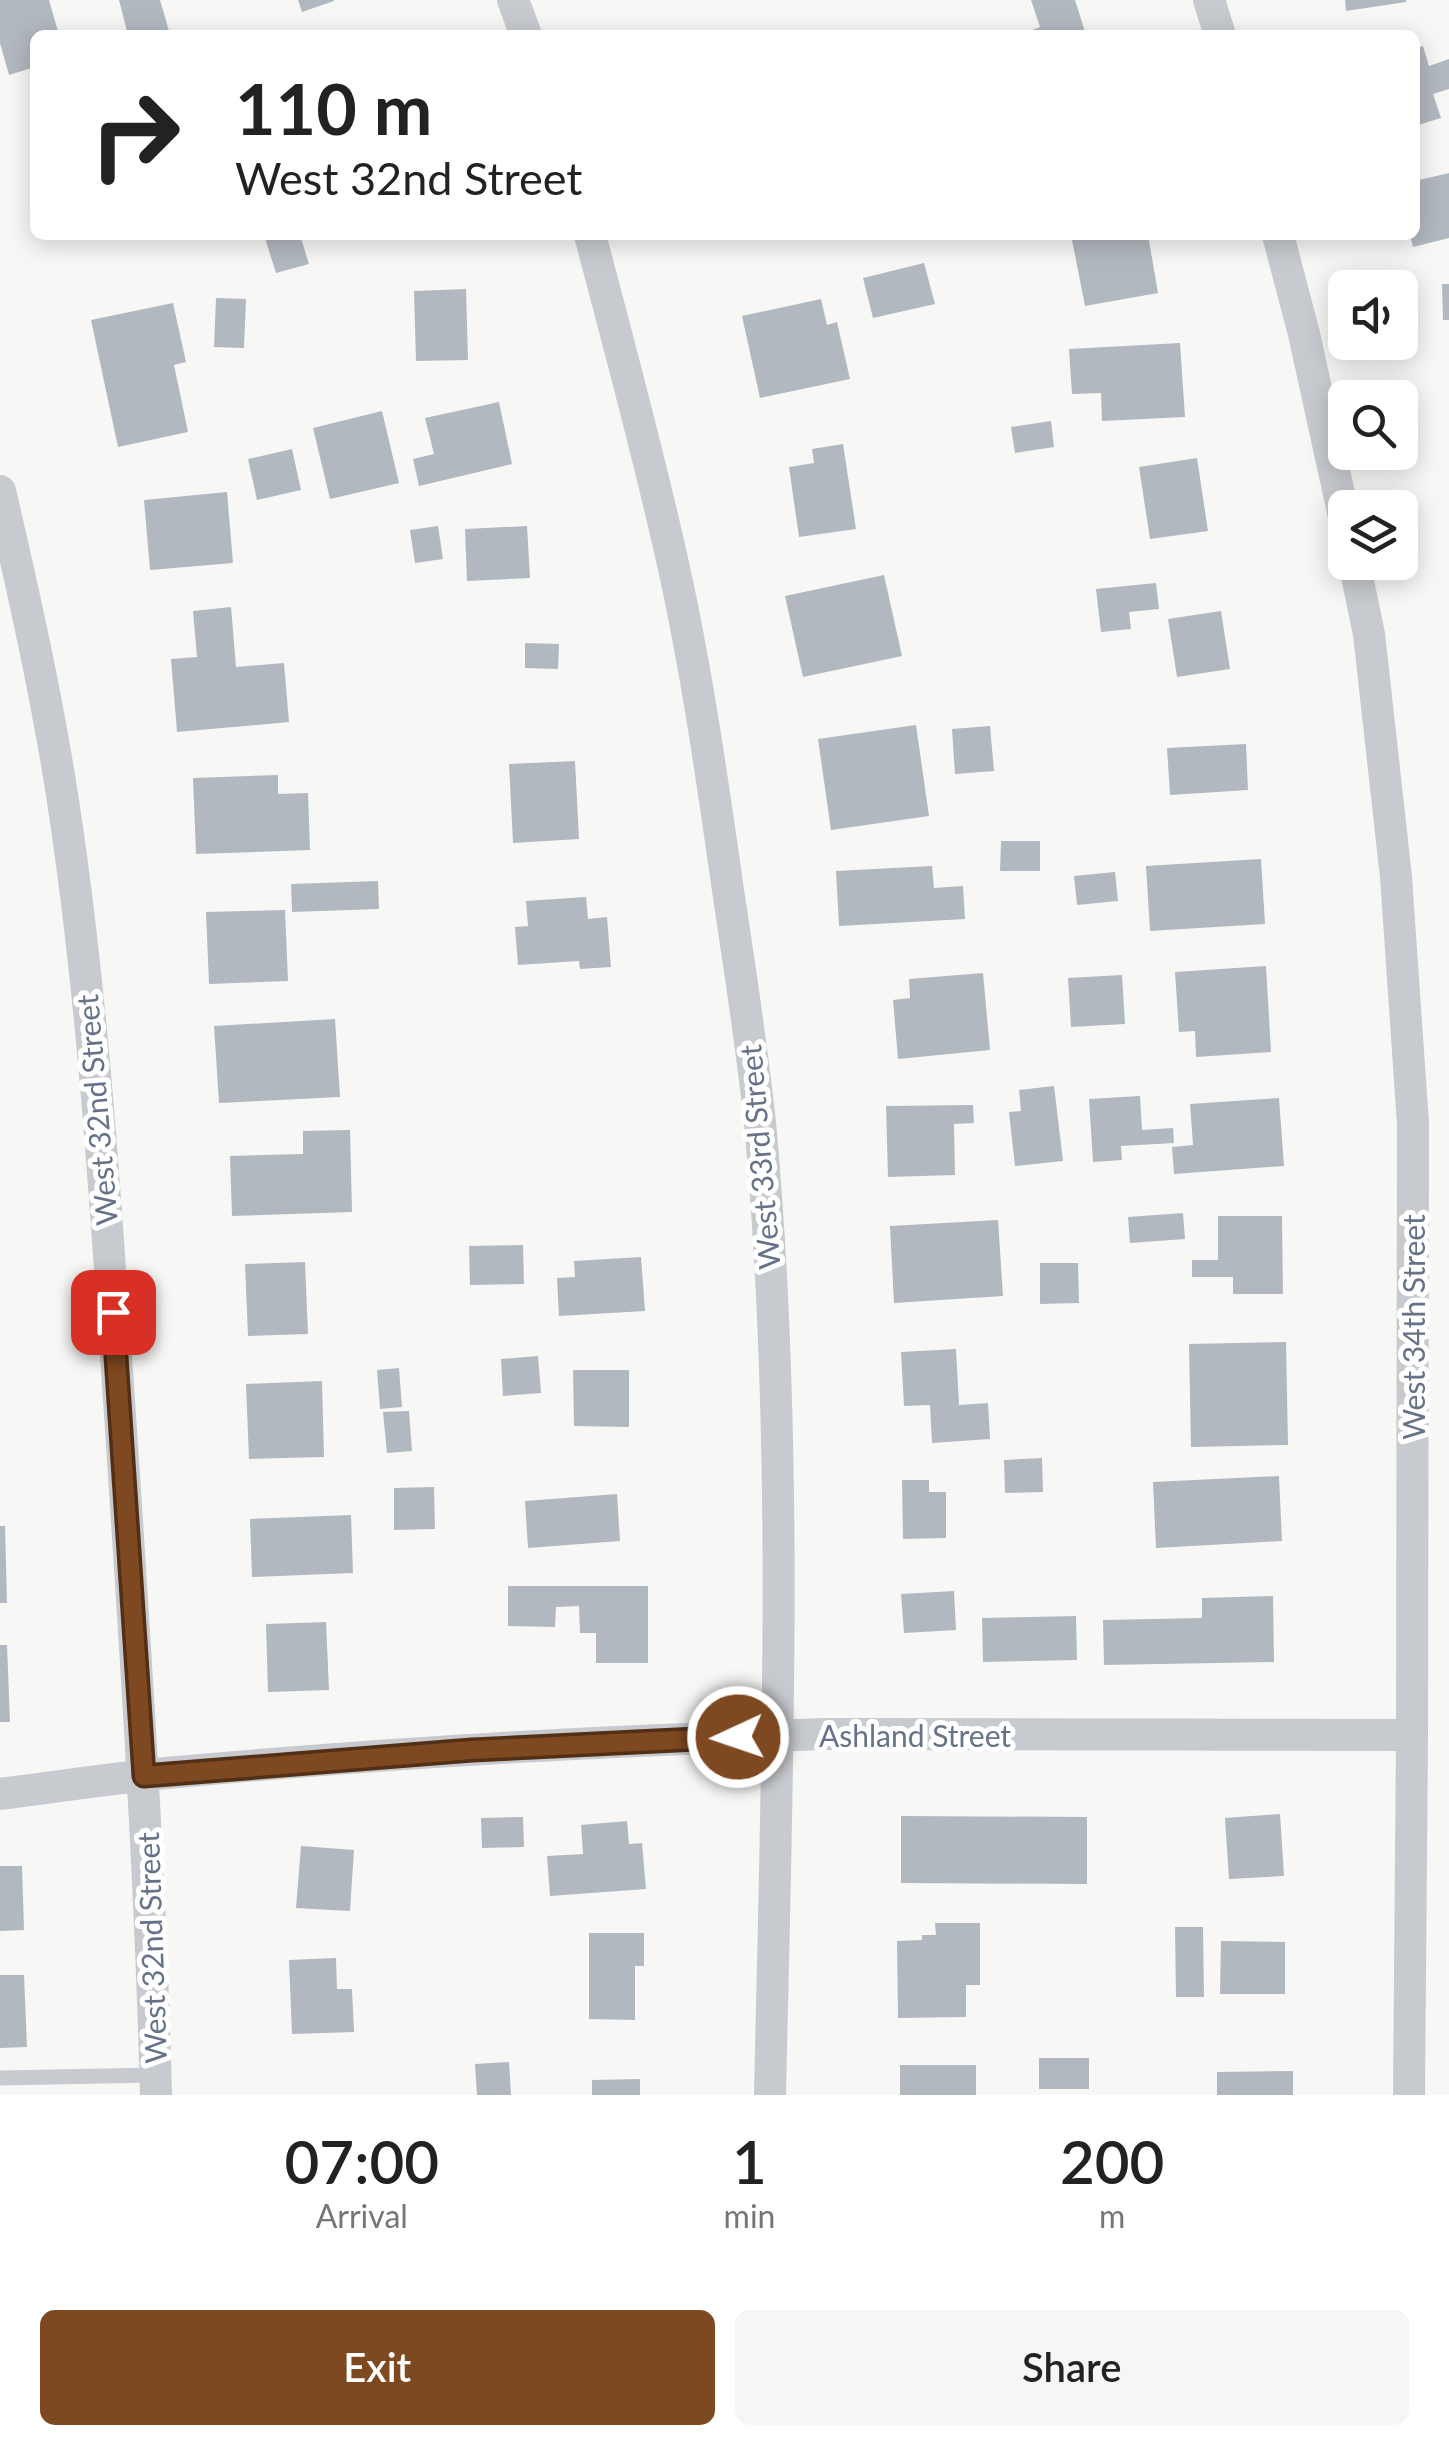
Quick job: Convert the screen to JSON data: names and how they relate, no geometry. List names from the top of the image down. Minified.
{"streets":{"street":["West 32nd Street","West 33rd Street","West 34th Street","Ashland Street"]},"crossings":[["West 32nd Street","Ashland Street"],["West 33rd Street","Ashland Street"],["West 34th Street","Ashland Street"]],"page":{"turn":["110 m","West 32nd Street"],"eta":["07:00","Arrival","1","min","200","m"],"buttons":["Exit","Share"]}}
